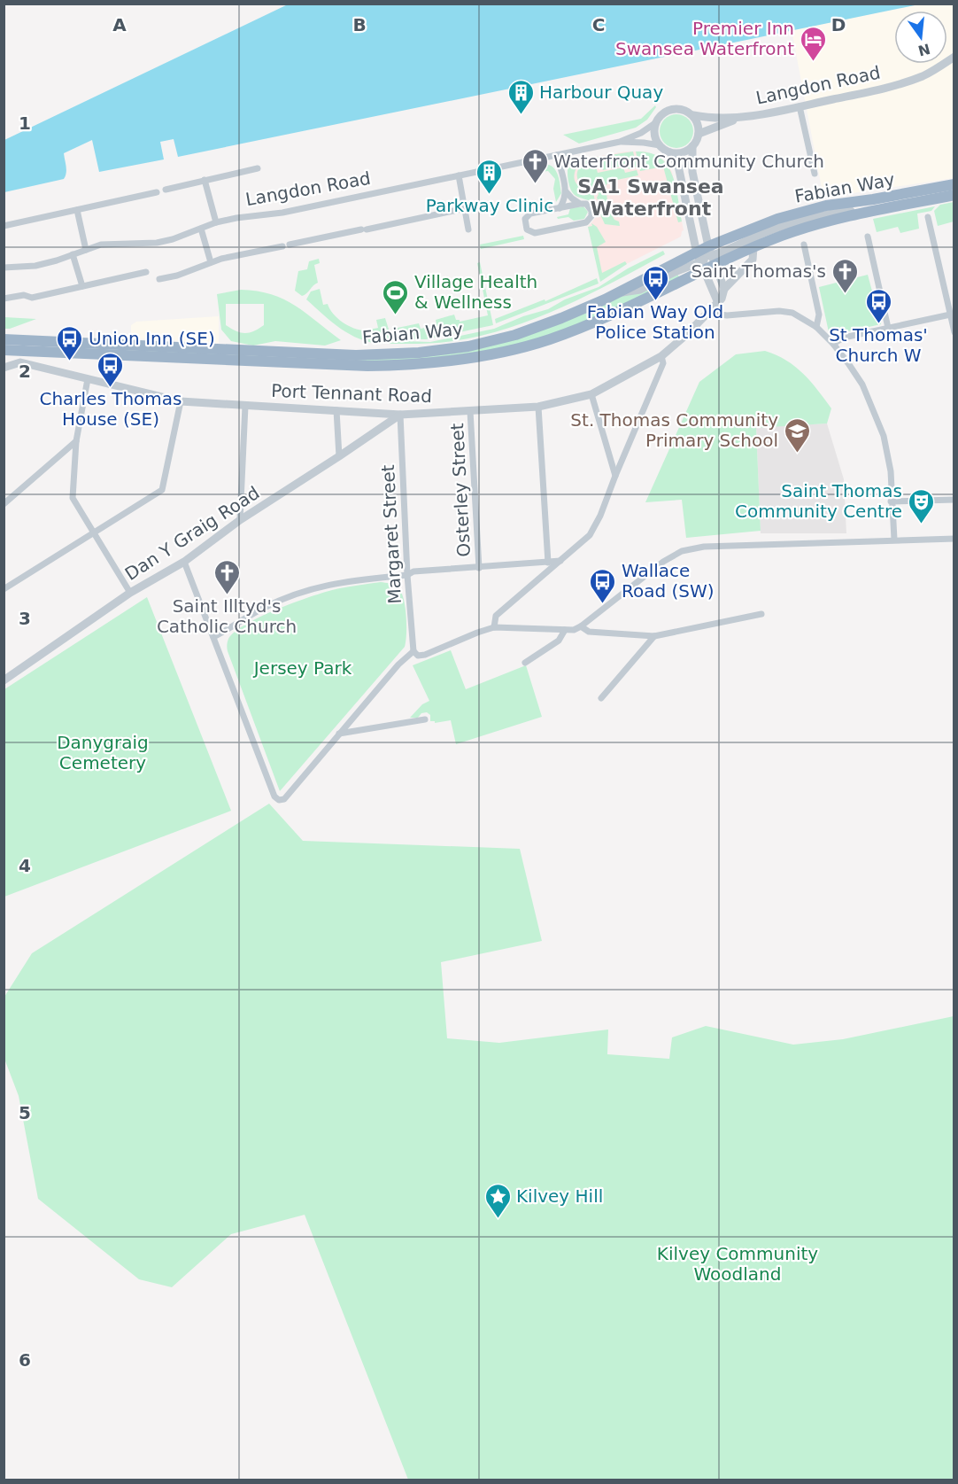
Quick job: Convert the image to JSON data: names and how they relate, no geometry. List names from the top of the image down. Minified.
{"streets":{"highway":["Fabian Way"],"street":["Langdon Road","Port Tennant Road","Osterley Street","Dan Y Graig Road","Margaret Street"]},"crossings":[["Fabian Way","Port Tennant Road"],["Port Tennant Road","Osterley Street"],["Port Tennant Road","Dan Y Graig Road"],["Port Tennant Road","Margaret Street"],["Dan Y Graig Road","Margaret Street"]],"districts":["SA1 Swansea Waterfront"],"parks":["Jersey Park","Danygraig Cemetery","Kilvey Community Woodland"],"places":{"hotel":["Premier Inn Swansea Waterfront"],"building":["Harbour Quay","Parkway Clinic"],"church":["Waterfront Community Church","Saint Thomas's","Saint Illtyd's Catholic Church"],"bus stop":["Fabian Way Old Police Station","St Thomas' Church W","Union Inn (SE)","Charles Thomas House (SE)","Wallace Road (SW)"],"sports":["Village Health & Wellness"],"school or university":["St. Thomas Community Primary School"],"theatre":["Saint Thomas Community Centre"],"place":["Kilvey Hill"]},"north":"bottom","grid":{"columns":["A","B","C","D"],"rows":["1","2","3","4","5","6"]}}
